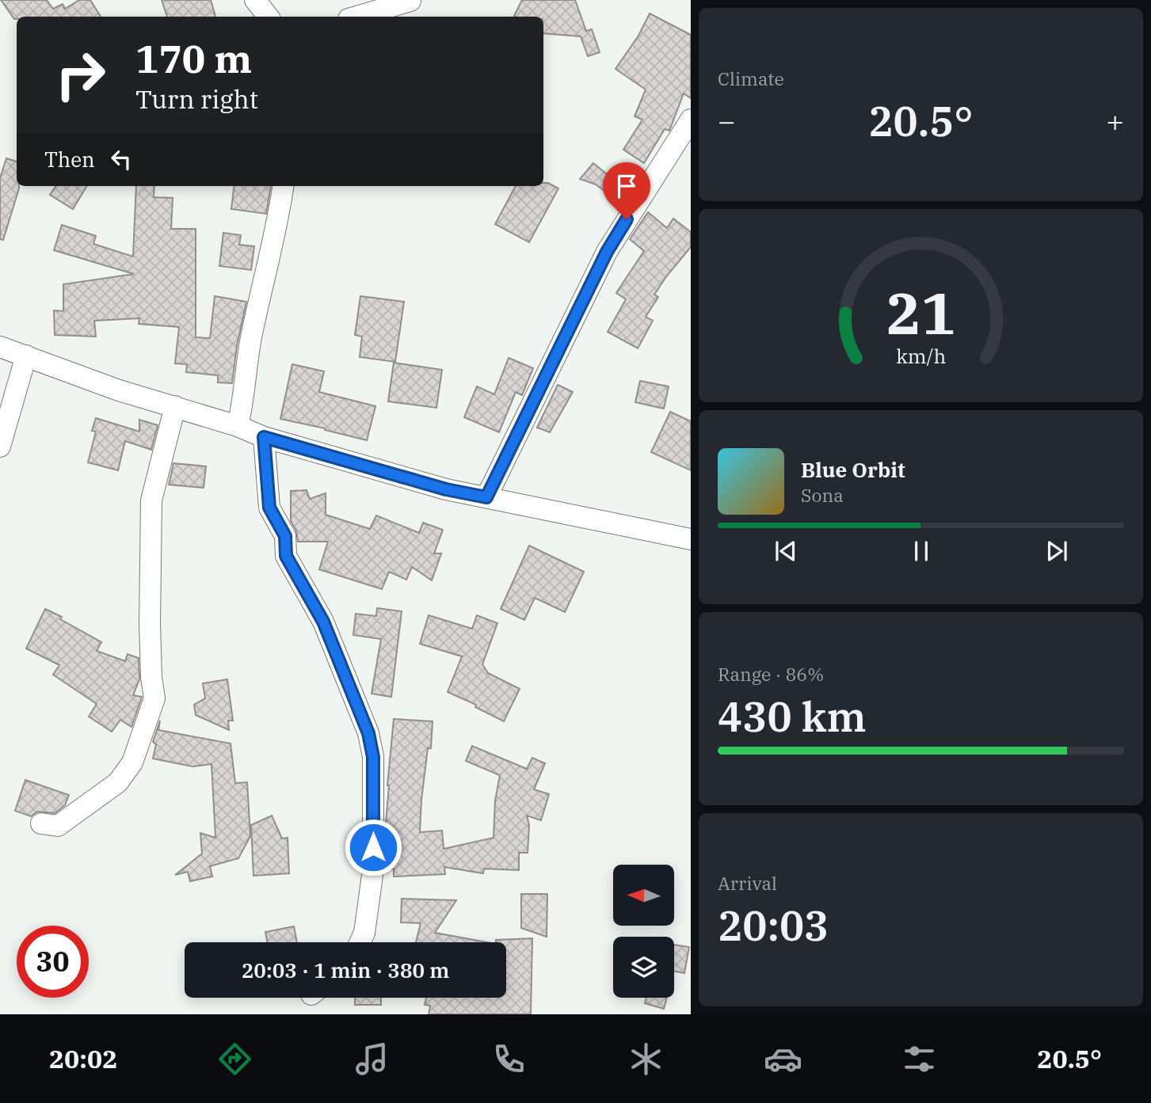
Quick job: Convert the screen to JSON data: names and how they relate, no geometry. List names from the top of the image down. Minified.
{"north":"left","page":{"tile":["Climate",["Range · 86%","430 km"],["Arrival","20:03"]],"turn":["170 m","Turn right"],"heat":["−","20.5°","+"],"then":"Then","song":["Blue Orbit","Sona"],"limit":"30","trip":"20:03 · 1 min · 380 m","tabs":["20:02","20.5°"],"gauge":["21","km/h"]}}
